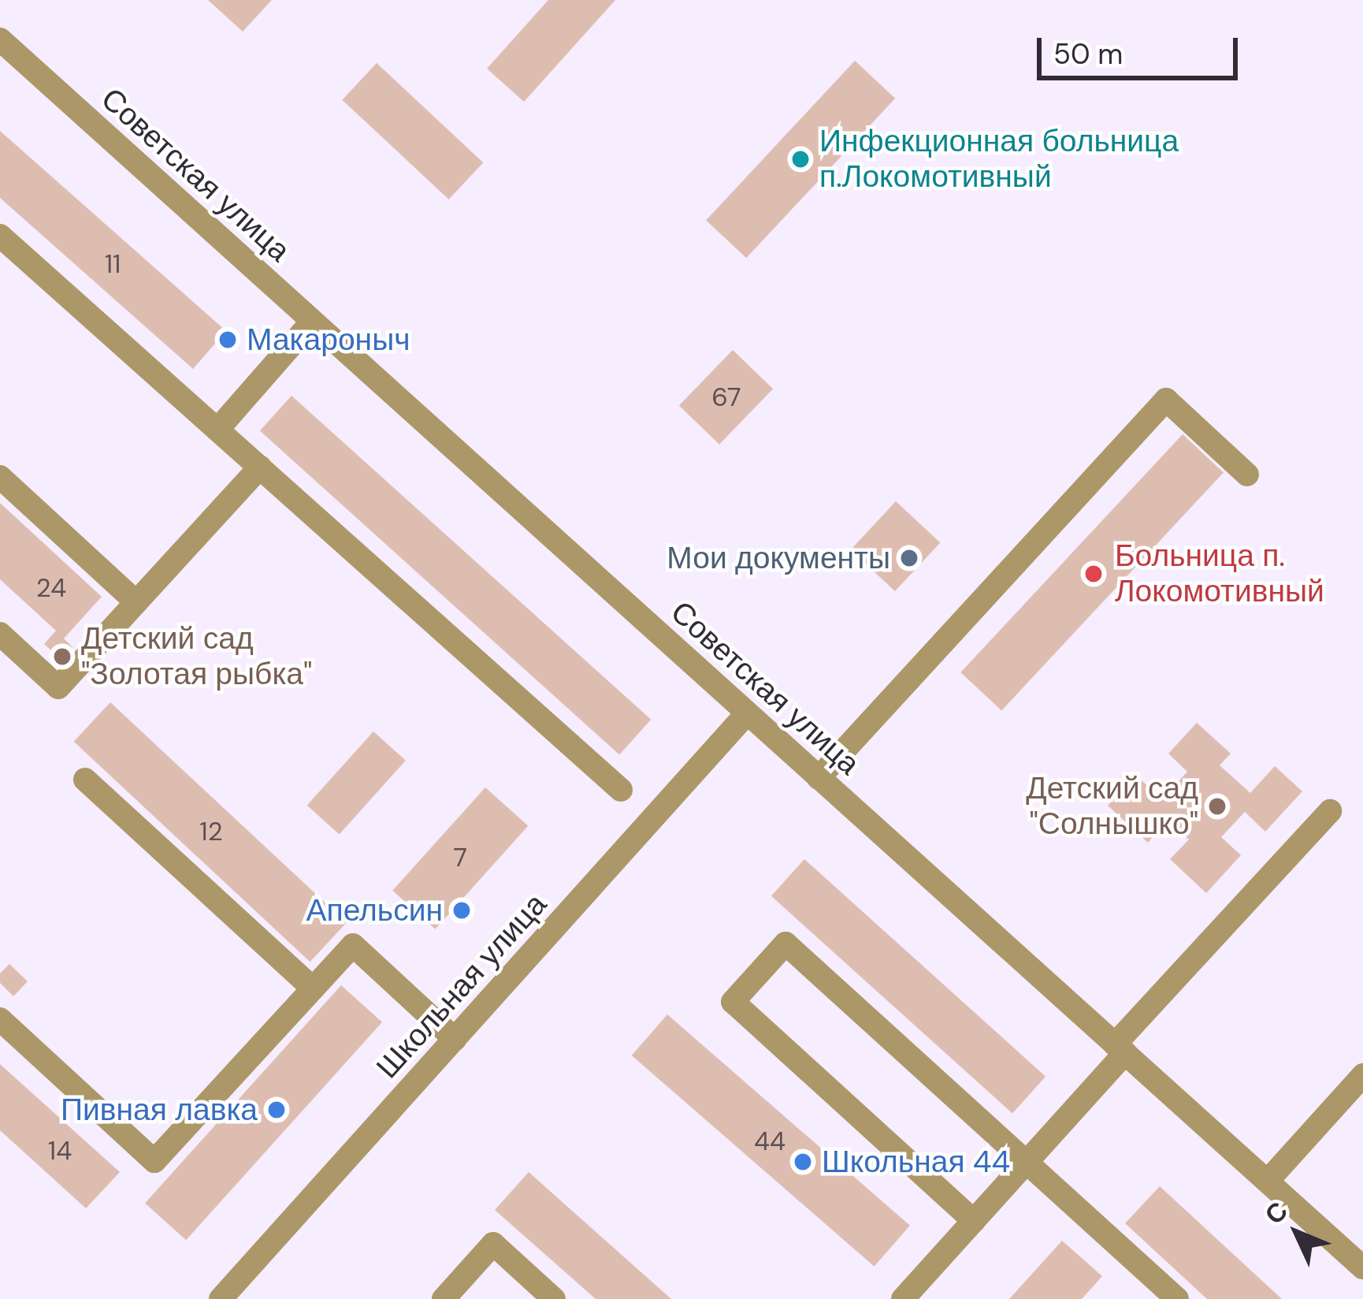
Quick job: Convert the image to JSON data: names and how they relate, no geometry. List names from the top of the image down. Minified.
{"streets":{"street":["Советская улица","Школьная улица"]},"crossings":[["Советская улица","Школьная улица"]],"places":["Инфекционная больница п.Локомотивный","Макароныч","Мои документы","Больница п. Локомотивный","Детский сад \"Золотая рыбка\"","Детский сад \"Солнышко\"","Апельсин","Пивная лавка","Школьная 44"],"house_numbers":["11","67","24","12","7","44","14"],"scale_bar":"50 m","north":"top left"}
